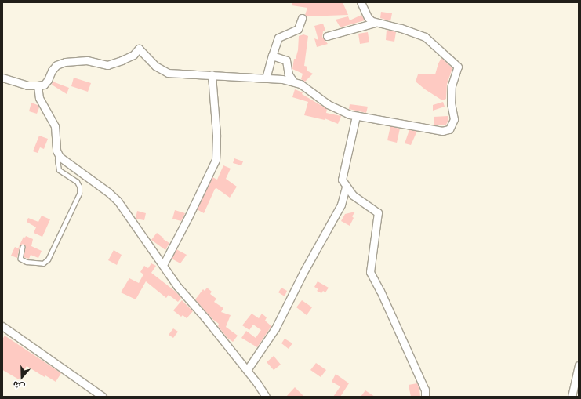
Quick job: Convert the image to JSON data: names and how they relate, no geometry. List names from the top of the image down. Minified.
{"north":"bottom"}
